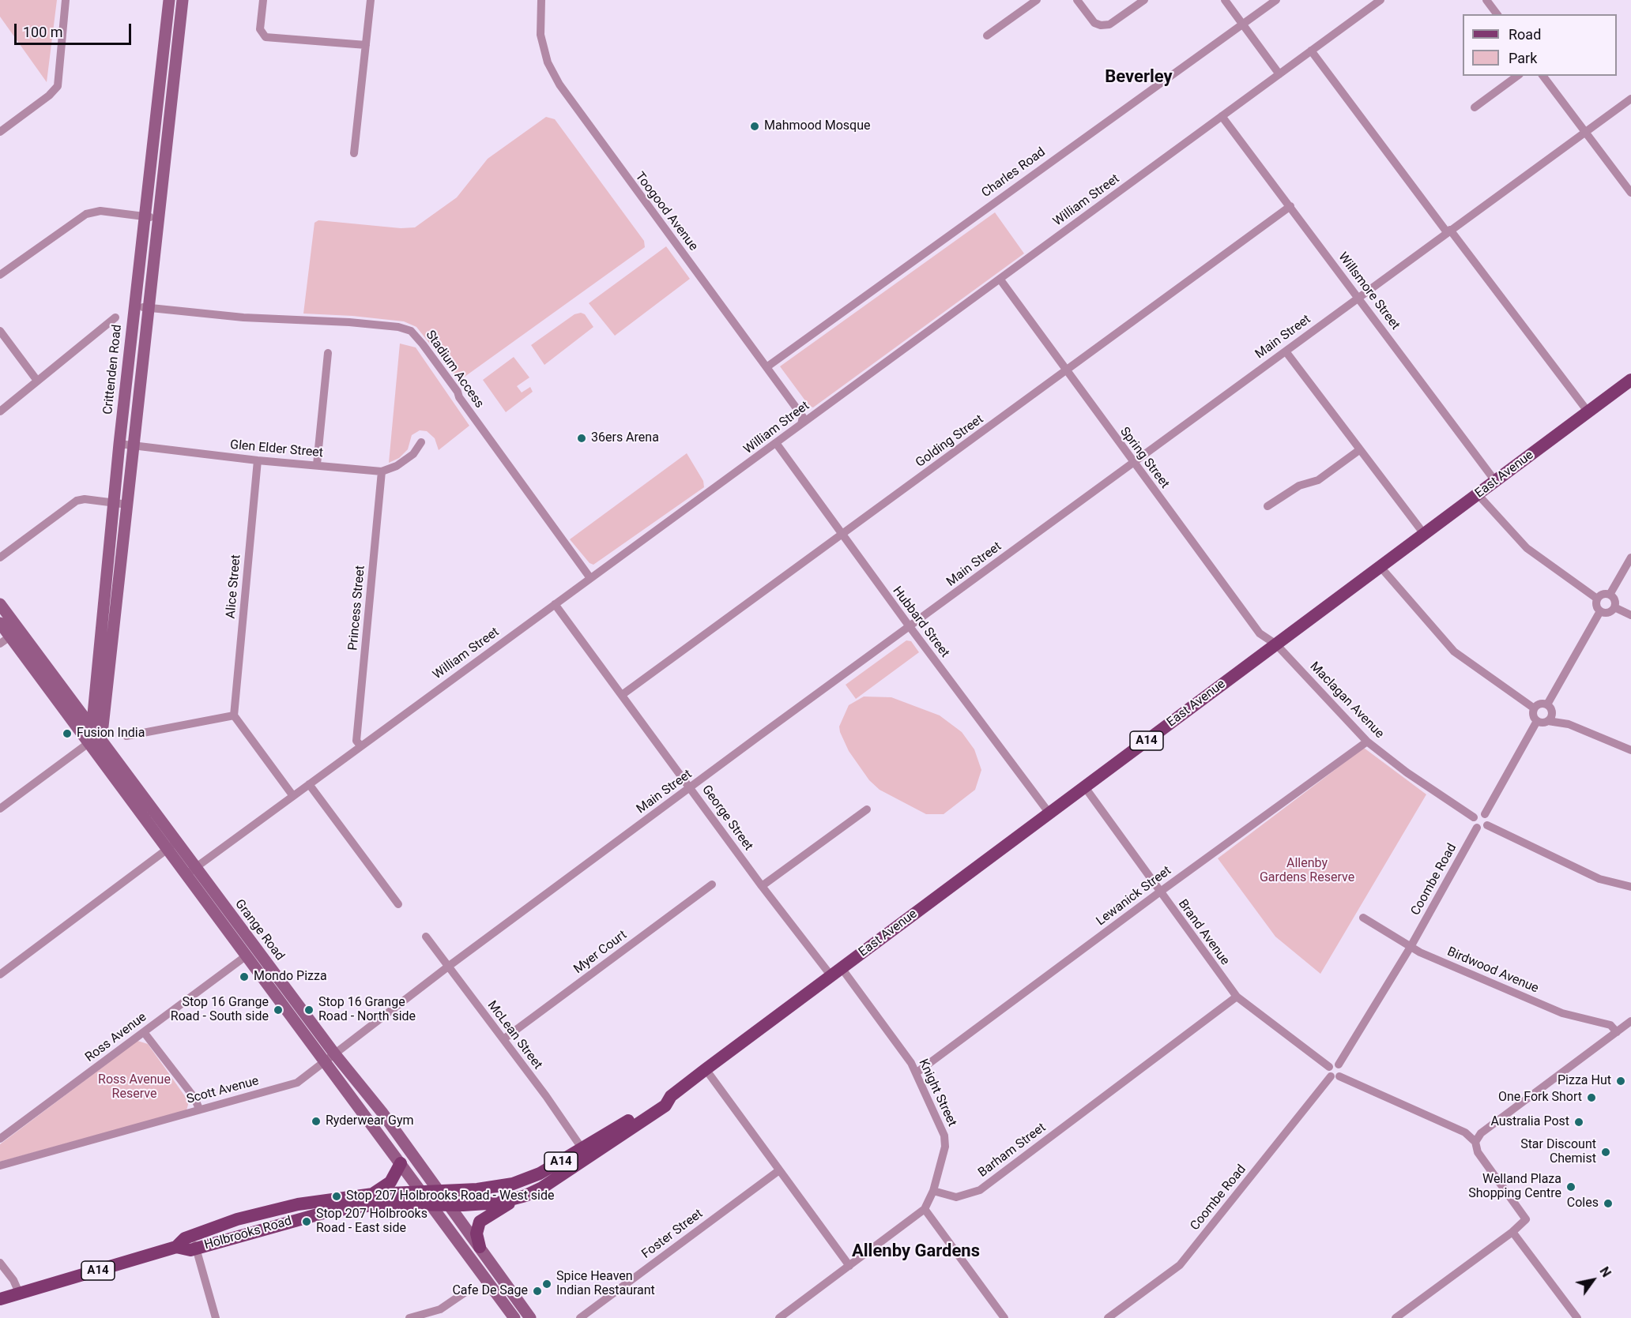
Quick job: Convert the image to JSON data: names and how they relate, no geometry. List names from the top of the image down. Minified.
{"streets":{"main road":["Crittenden Road","East Avenue","A14","Grange Road","Holbrooks Road"],"street":["Charles Road","William Street","Toogood Avenue","Willsmore Street","Main Street","Stadium Access","Golding Street","Glen Elder Street","Spring Street","Alice Street","Princess Street","Hubbard Street","Maclagan Avenue","George Street","Coombe Road","Lewanick Street","Brand Avenue","Myer Court","Birdwood Avenue","McLean Street","Ross Avenue","Scott Avenue","Knight Street","Barham Street","Foster Street"]},"crossings":[["Charles Road","Toogood Avenue"],["William Street","Toogood Avenue"],["William Street","Willsmore Street"],["William Street","Stadium Access"],["William Street","Spring Street"],["William Street","Princess Street"],["William Street","Hubbard Street"],["William Street","George Street"],["William Street","Grange Road"],["Willsmore Street","Main Street"],["Willsmore Street","Golding Street"],["Willsmore Street","East Avenue"],["Main Street","Spring Street"],["Main Street","Hubbard Street"],["Main Street","George Street"],["Main Street","Grange Road"],["Main Street","McLean Street"],["Main Street","Scott Avenue"],["Crittenden Road","Stadium Access"],["Crittenden Road","Glen Elder Street"],["Crittenden Road","Grange Road"],["Golding Street","Spring Street"],["Golding Street","Hubbard Street"],["Golding Street","George Street"],["Glen Elder Street","Alice Street"],["Glen Elder Street","Princess Street"],["Spring Street","East Avenue"],["Spring Street","Maclagan Avenue"],["East Avenue","Hubbard Street"],["East Avenue","Maclagan Avenue"],["East Avenue","George Street"],["East Avenue","Grange Road"],["East Avenue","Brand Avenue"],["East Avenue","McLean Street"],["East Avenue","Knight Street"],["East Avenue","Holbrooks Road"],["Maclagan Avenue","Coombe Road"],["Maclagan Avenue","Lewanick Street"],["George Street","Knight Street"],["Coombe Road","Brand Avenue"],["Coombe Road","Birdwood Avenue"],["Lewanick Street","Brand Avenue"],["Lewanick Street","Knight Street"],["Grange Road","Ross Avenue"],["Grange Road","Scott Avenue"],["Grange Road","Holbrooks Road"],["Brand Avenue","Barham Street"],["Myer Court","McLean Street"],["Knight Street","Barham Street"]],"districts":["Beverley","Allenby Gardens"],"parks":["Allenby Gardens Reserve","Ross Avenue Reserve"],"places":["Mahmood Mosque","36ers Arena","Fusion India","Mondo Pizza","Stop 16 Grange Road - South side","Stop 16 Grange Road - North side","Pizza Hut","One Fork Short","Ryderwear Gym","Australia Post","Star Discount Chemist","Welland Plaza Shopping Centre","Stop 207 Holbrooks Road - West side","Coles","Stop 207 Holbrooks Road - East side","Spice Heaven Indian Restaurant","Cafe De Sage"],"legend":["Road","Park"],"scale_bar":"100 m","north":"top right"}
